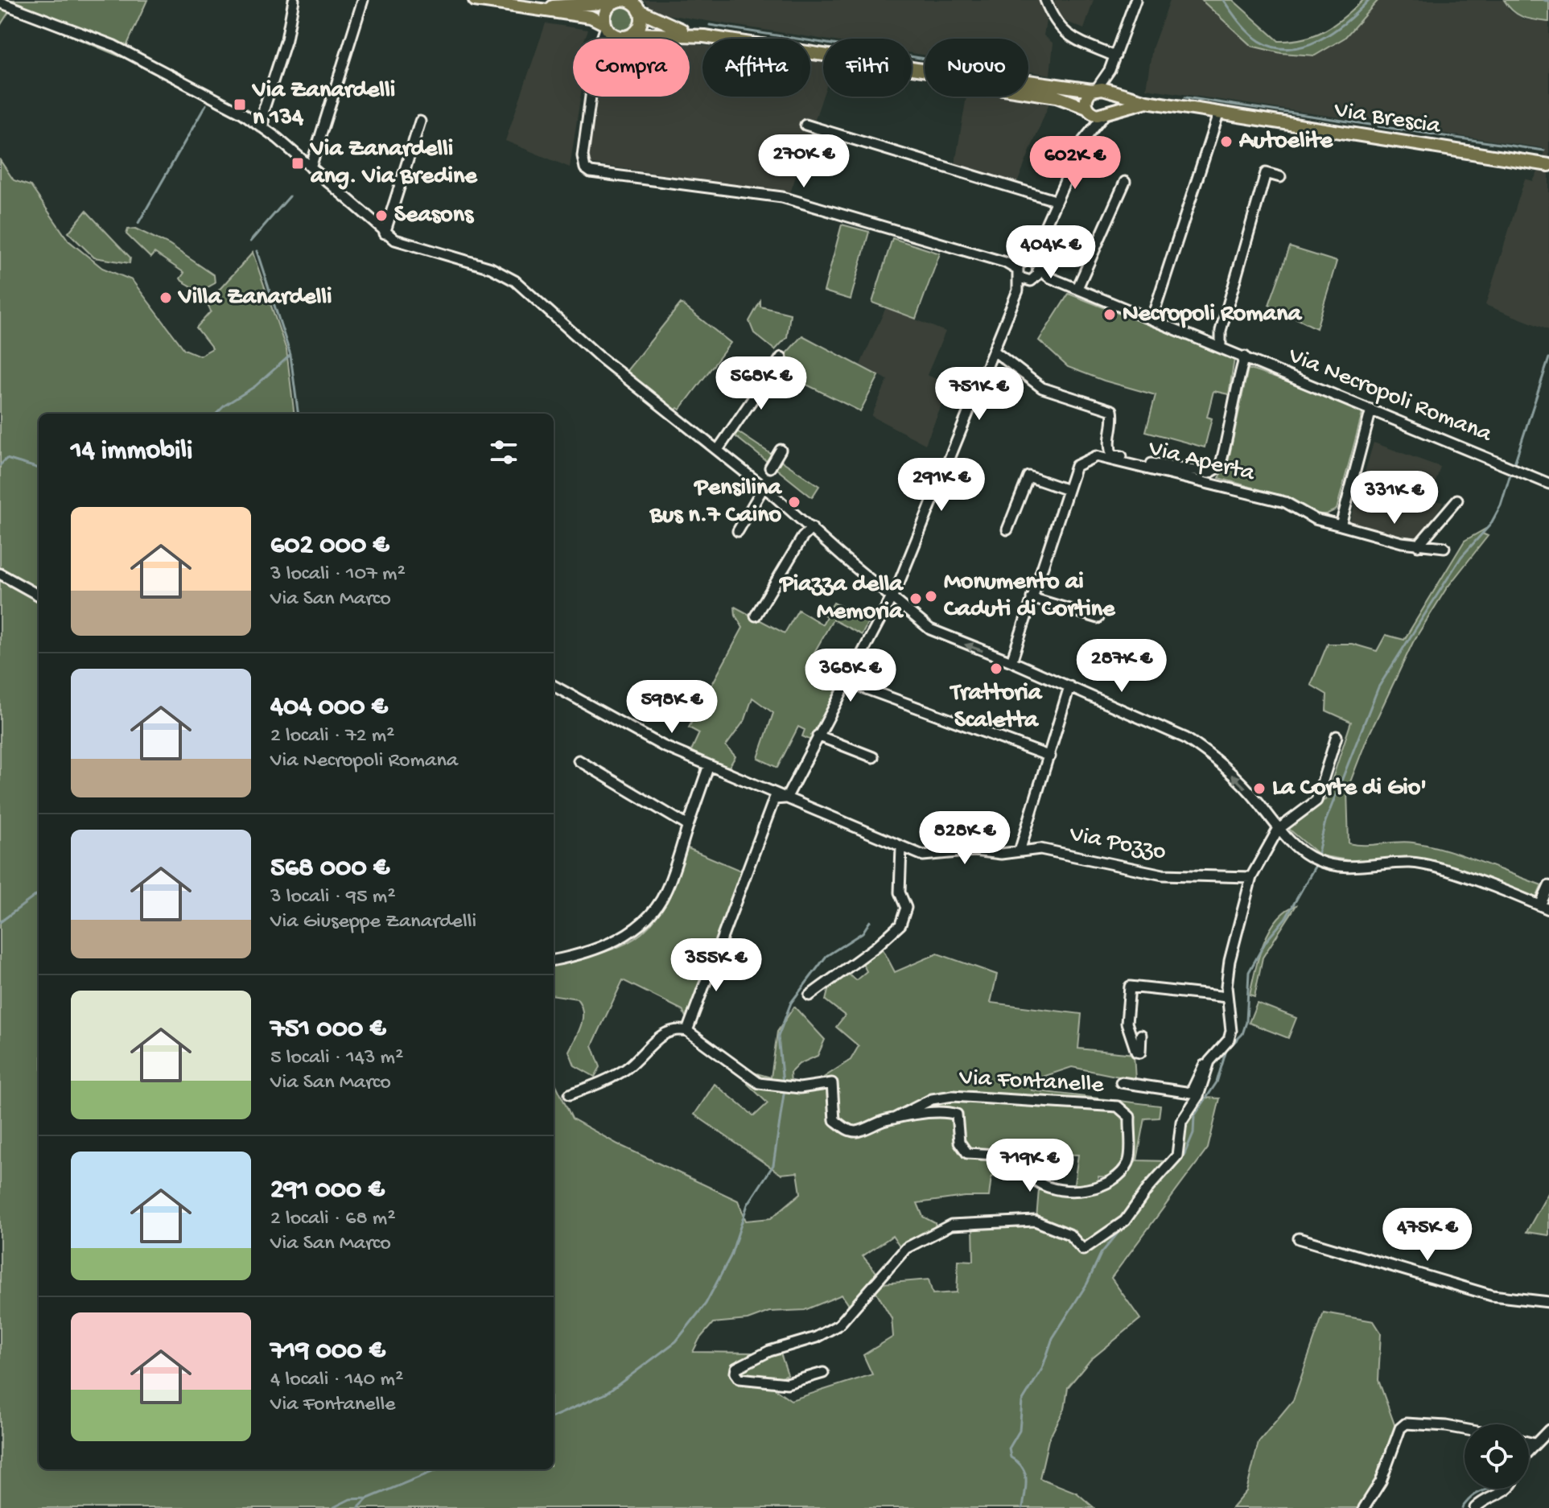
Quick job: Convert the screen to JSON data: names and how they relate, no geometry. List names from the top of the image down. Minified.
{"streets":{"main road":["Via Brescia"],"street":["Via Necropoli Romana","Via Aperta","Via Pozzo","Via Fontanelle"]},"crossings":[["Via Necropoli Romana","Via Aperta"]],"places":{"transit":["Via Zanardelli n 134","Via Zanardelli ang. Via Bredine"],"other":["Autoelite","Seasons","Villa Zanardelli","Necropoli Romana","Pensilina Bus n.7 Caino","Monumento ai Caduti di Cortine","Piazza della Memoria","Trattoria Scaletta","La Corte di Gio'"]},"page":{"chip":["Compra","Affitta","Filtri","Nuovo"],"price":["270K €","602K €","404K €","568K €","751K €","291K €","331K €","287K €","368K €","598K €","828K €","355K €","719K €","475K €"],"heading":"14 immobili","list":[{"name":"602 000 €","note":"3 locali · 107 m² · Via San Marco"},{"name":"404 000 €","note":"2 locali · 72 m² · Via Necropoli Romana"},{"name":"568 000 €","note":"3 locali · 95 m² · Via Giuseppe Zanardelli"},{"name":"751 000 €","note":"5 locali · 143 m² · Via San Marco"},{"name":"291 000 €","note":"2 locali · 68 m² · Via San Marco"},{"name":"719 000 €","note":"4 locali · 140 m² · Via Fontanelle"}]}}
